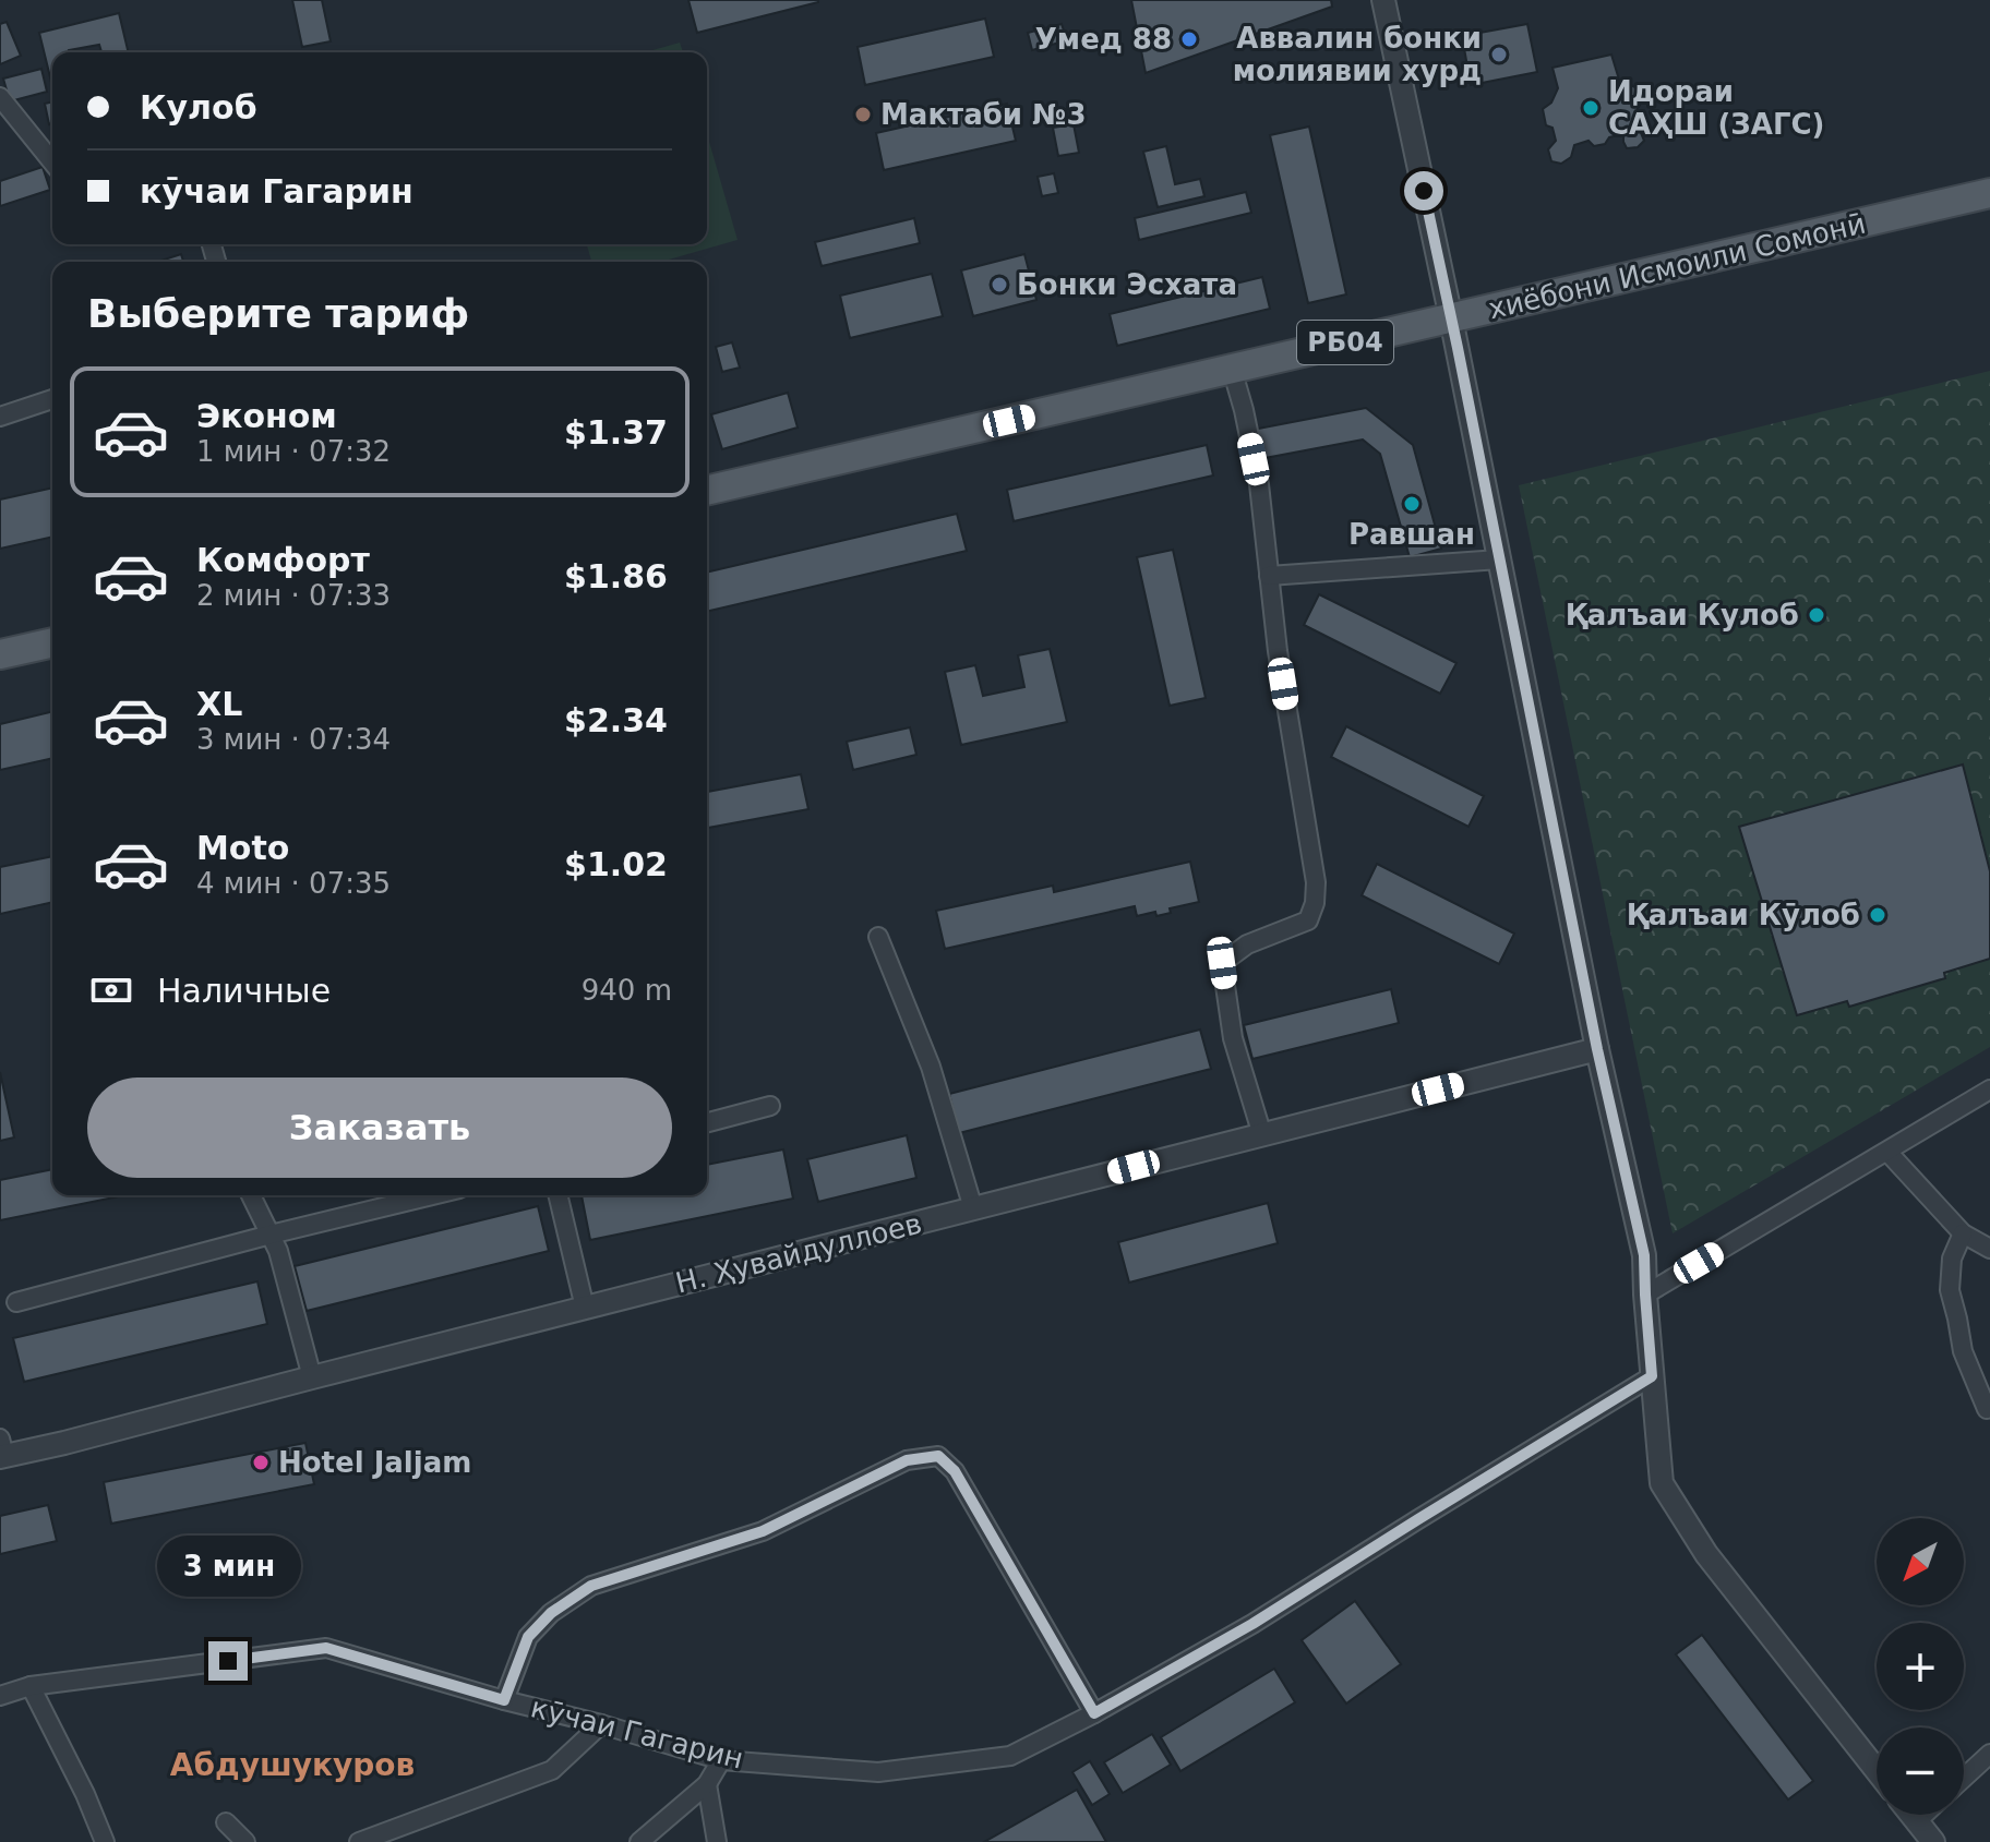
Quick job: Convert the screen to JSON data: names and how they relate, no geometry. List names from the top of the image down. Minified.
{"streets":{"main road":["хиёбони Исмоили Сомонӣ","РБ04"],"street":["Н. Ҳувайдуллоев","кӯчаи Гагарин"]},"districts":["Абдушукуров"],"places":["Умед 88","Аввалин бонки молиявии хурд","Идораи САҲШ (ЗАГС)","Мактаби №3","Бонки Эсхата","Равшан","Қалъаи Кулоб","Қалъаи Кӯлоб","Hotel Jaljam"],"north":"bottom left","page":{"banner":["Кулоб","кӯчаи Гагарин"],"heading":"Выберите тариф","list":[{"name":"Эконом","note":"1 мин · 07:32","value":"$1.37"},{"name":"Комфорт","note":"2 мин · 07:33","value":"$1.86"},{"name":"XL","note":"3 мин · 07:34","value":"$2.34"},{"name":"Moto","note":"4 мин · 07:35","value":"$1.02"}],"pay":["Наличные","940 m"],"buttons":"Заказать","map_buttons":["+","−"],"bubble":"3 мин"}}
